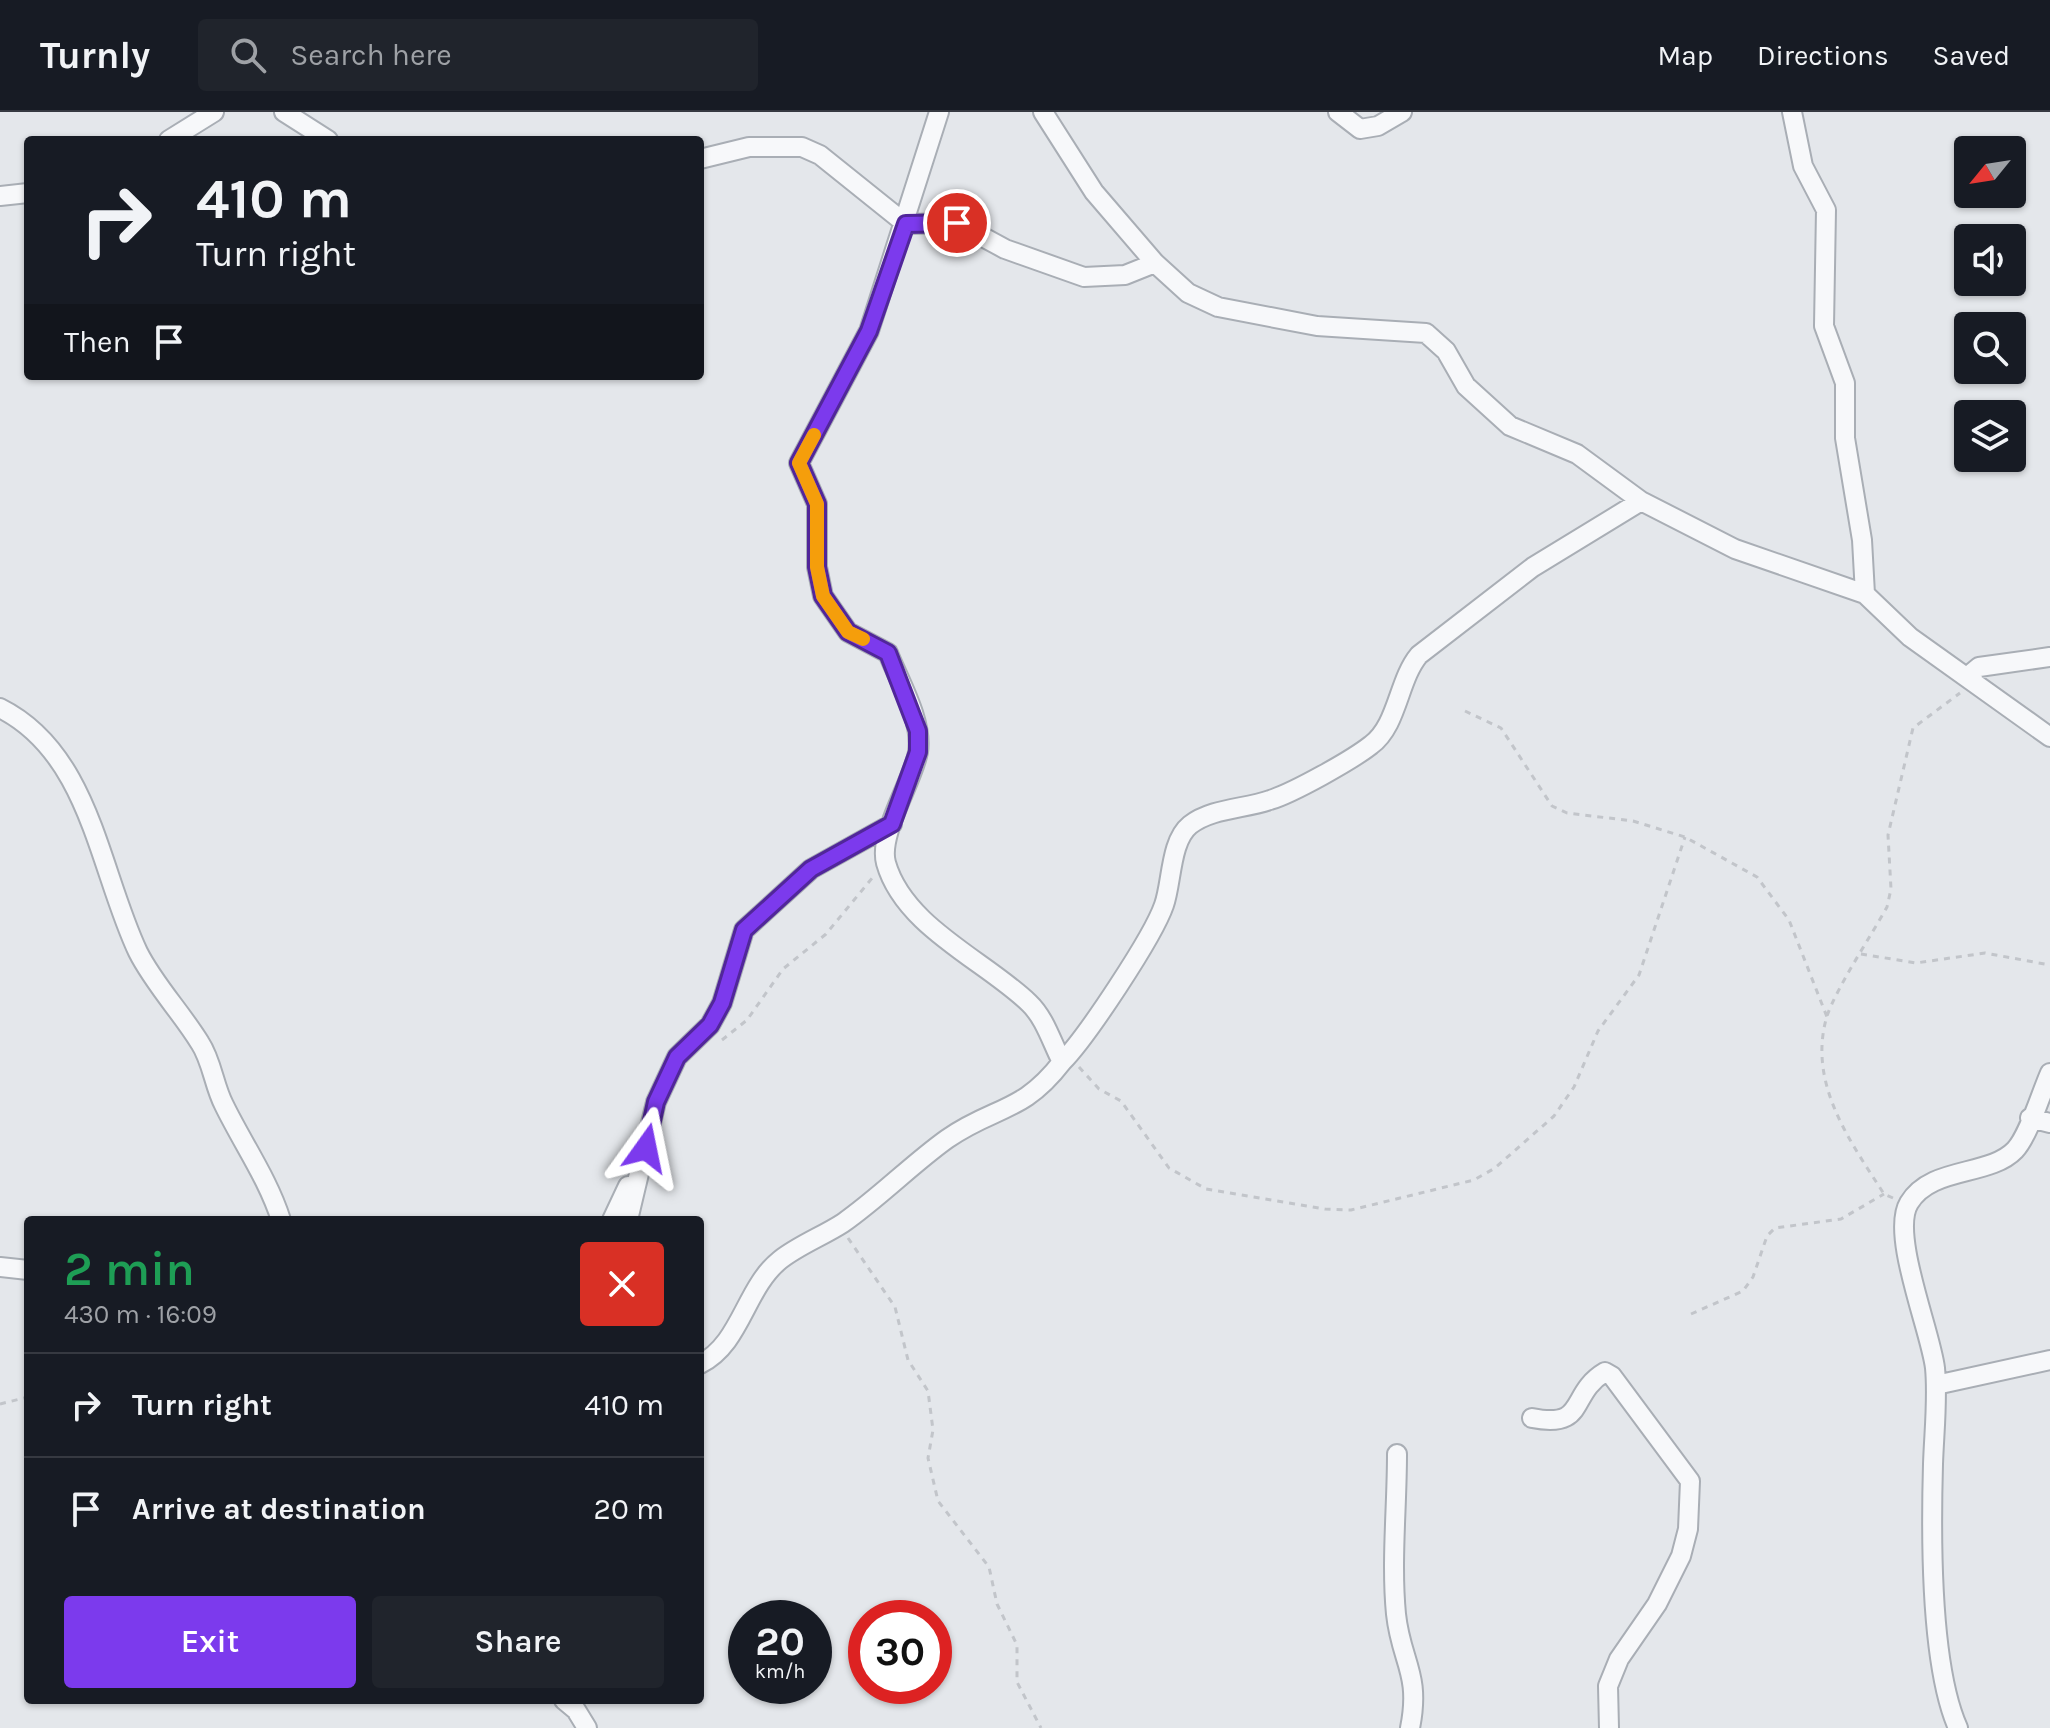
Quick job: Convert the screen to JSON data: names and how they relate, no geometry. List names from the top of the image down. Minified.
{"north":"bottom left","page":{"header":"Turnly","search":"Search here","nav":["Map","Directions","Saved"],"turn":["410 m","Turn right"],"then":"Then","heading":["2 min","430 m · 16:09"],"list":[{"name":"Turn right","value":"410 m"},{"name":"Arrive at destination","value":"20 m"}],"buttons":["Exit","Share"],"speed":"20 km/h","limit":"30"}}
